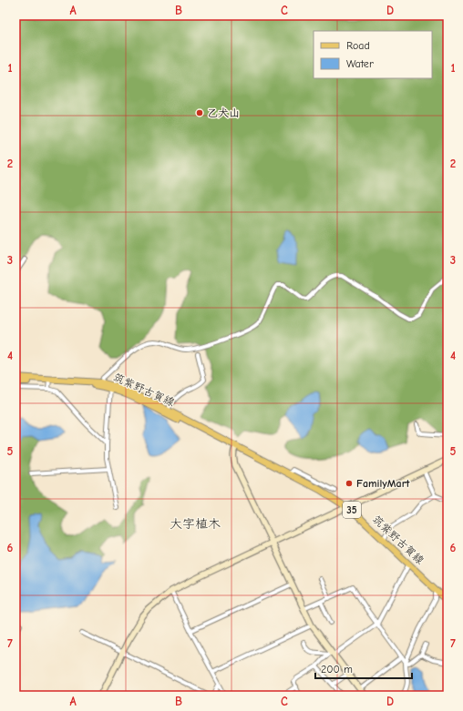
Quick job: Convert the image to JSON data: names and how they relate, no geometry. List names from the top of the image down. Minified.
{"streets":{"main road":["筑紫野古賀線","35"]},"districts":["大字植木"],"places":["乙犬山","FamilyMart"],"legend":["Road","Water"],"scale_bar":"200 m","grid":{"columns":["A","B","C","D"],"rows":["1","2","3","4","5","6","7"]}}
